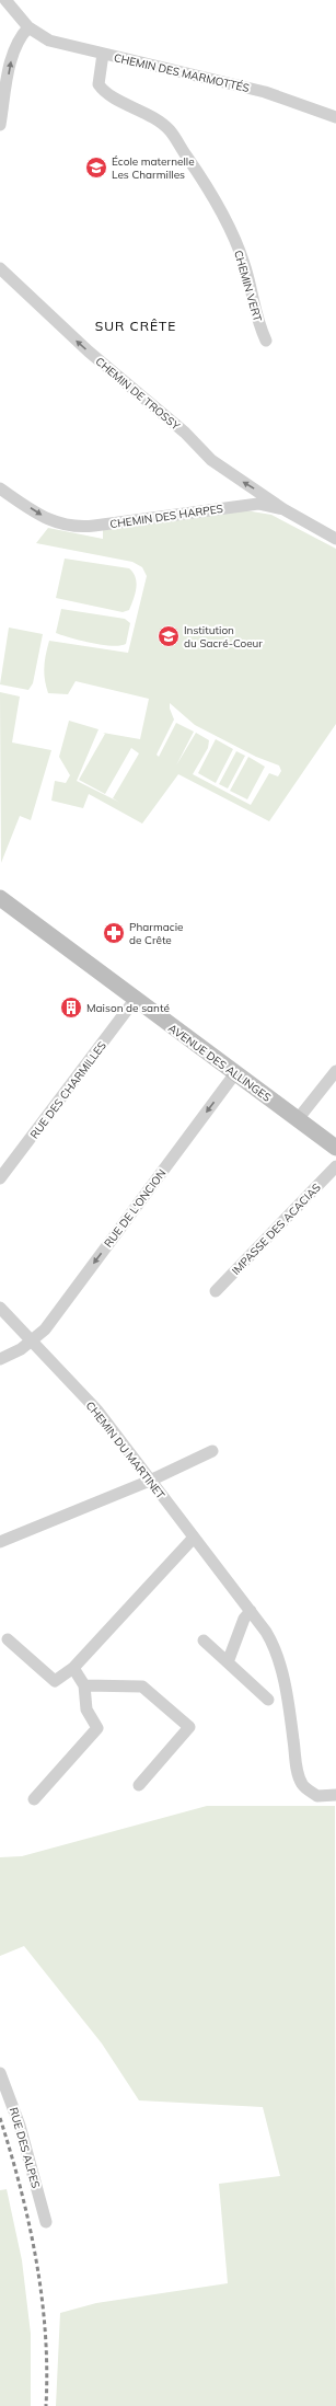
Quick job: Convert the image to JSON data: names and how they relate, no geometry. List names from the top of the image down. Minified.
{"streets":{"main road":["AVENUE DES ALLINGES"],"street":["CHEMIN DES MARMOTTÉS","CHEMIN VERT","CHEMIN DE TROSSY","CHEMIN DES HARPES","RUE DES CHARMILLES","RUE DE L'ONCION","IMPASSE DES ACACIAS","CHEMIN DU MARTINET","RUE DES ALPES"]},"crossings":[["CHEMIN DES MARMOTTÉS","CHEMIN VERT"],["CHEMIN DE TROSSY","CHEMIN DES HARPES"],["AVENUE DES ALLINGES","RUE DES CHARMILLES"],["AVENUE DES ALLINGES","RUE DE L'ONCION"],["RUE DE L'ONCION","CHEMIN DU MARTINET"]],"one_way":["CHEMIN DE TROSSY","CHEMIN DES HARPES","RUE DE L'ONCION"],"districts":["SUR CRÊTE"],"places":{"school or university":["École maternelle Les Charmilles","Institution du Sacré-Coeur"],"pharmacy":["Pharmacie de Crête"],"building":["Maison de santé"]}}
